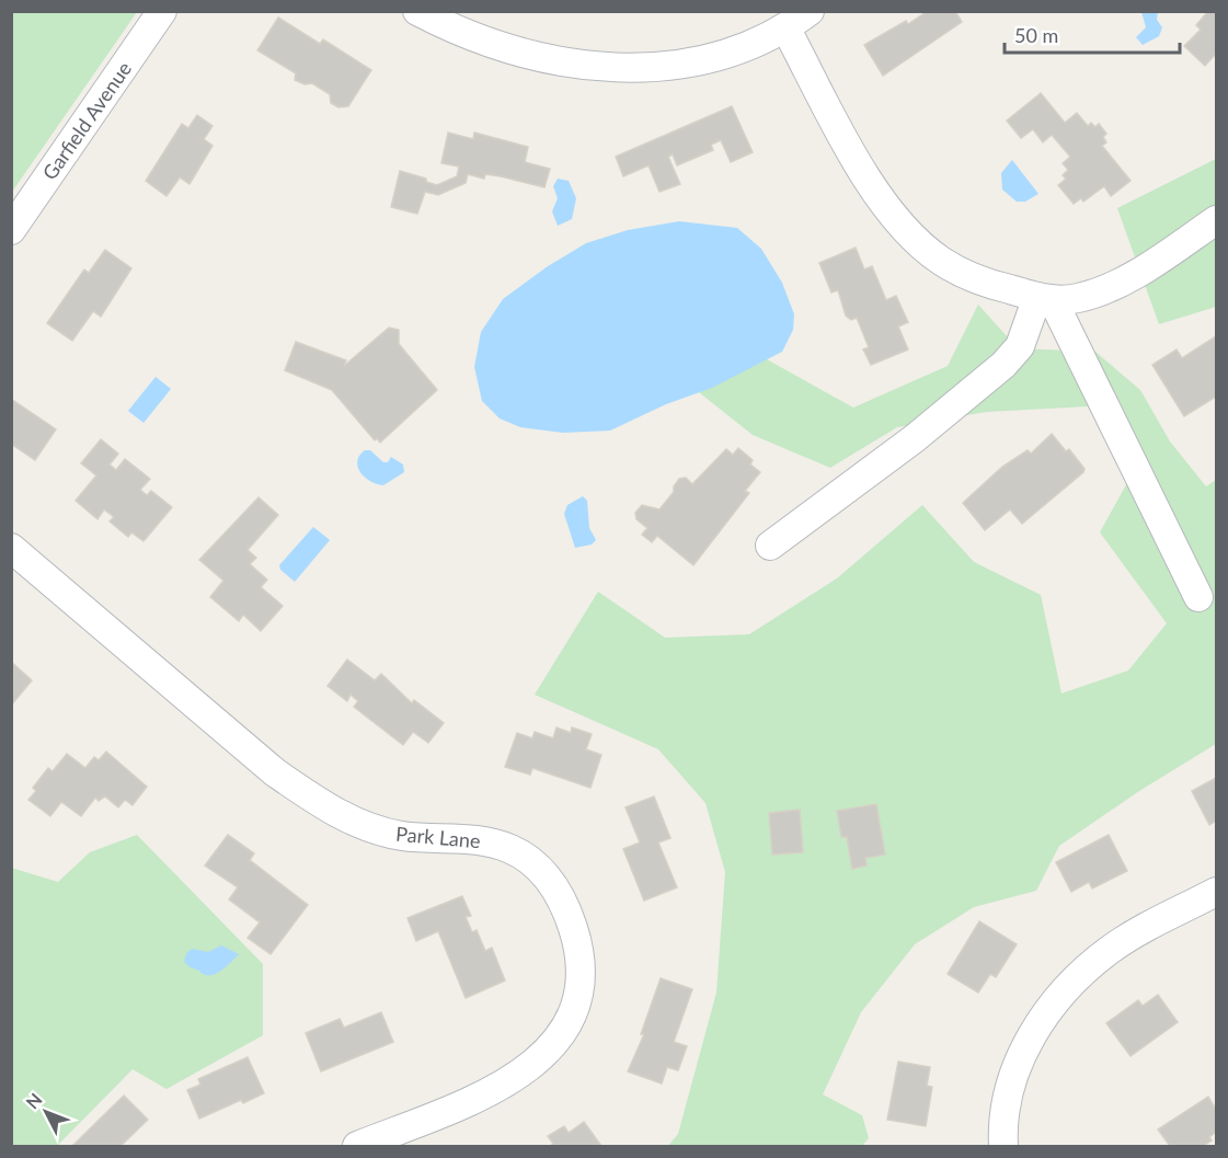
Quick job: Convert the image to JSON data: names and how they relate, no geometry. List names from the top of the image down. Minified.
{"streets":{"street":["Garfield Avenue","Park Lane"]},"scale_bar":"50 m","north":"top left"}
